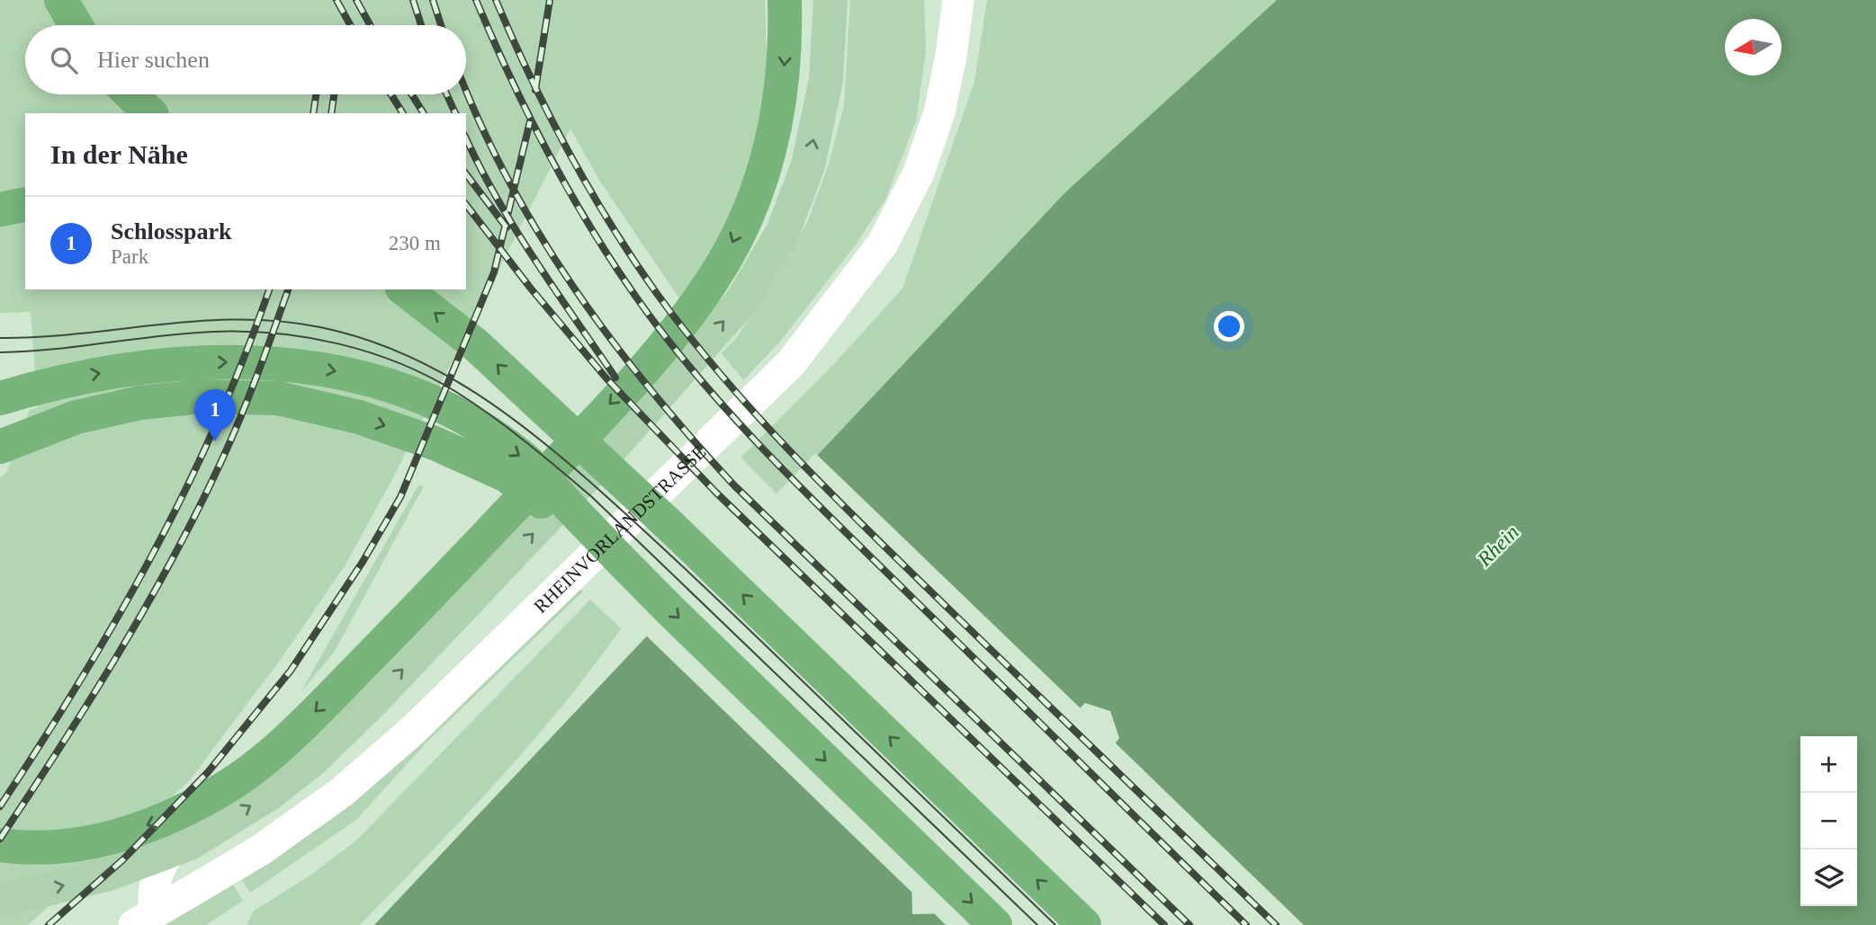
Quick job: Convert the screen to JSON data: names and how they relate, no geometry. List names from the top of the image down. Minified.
{"streets":{"street":["RHEINVORLANDSTRASSE"]},"water":["Rhein"],"north":"left","page":{"search":"Hier suchen","heading":"In der Nähe","list":[{"mark":"1","name":"Schlosspark","note":"Park","value":"230 m"}],"pins":"1","map_buttons":["+","−"]}}
